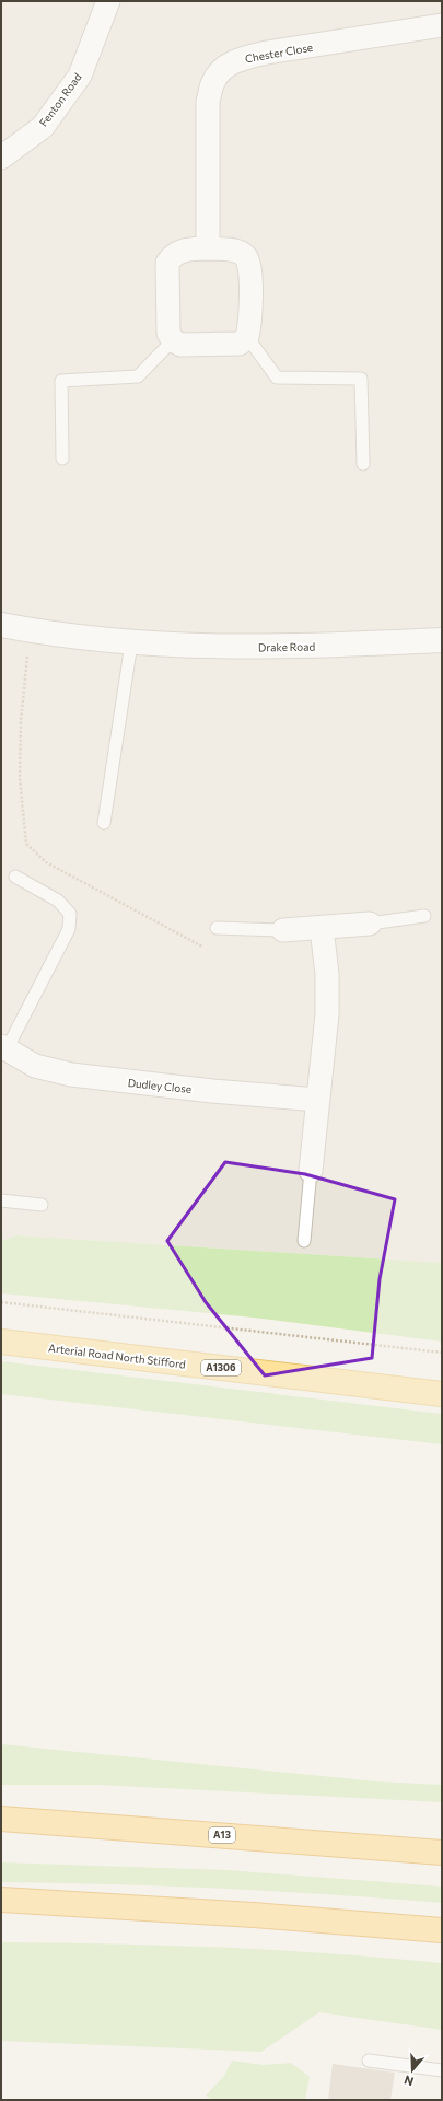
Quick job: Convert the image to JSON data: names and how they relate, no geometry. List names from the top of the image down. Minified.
{"streets":{"highway":["A13"],"main road":["Arterial Road North Stifford","A1306"],"street":["Chester Close","Fenton Road","Drake Road","Dudley Close"]},"north":"bottom"}
